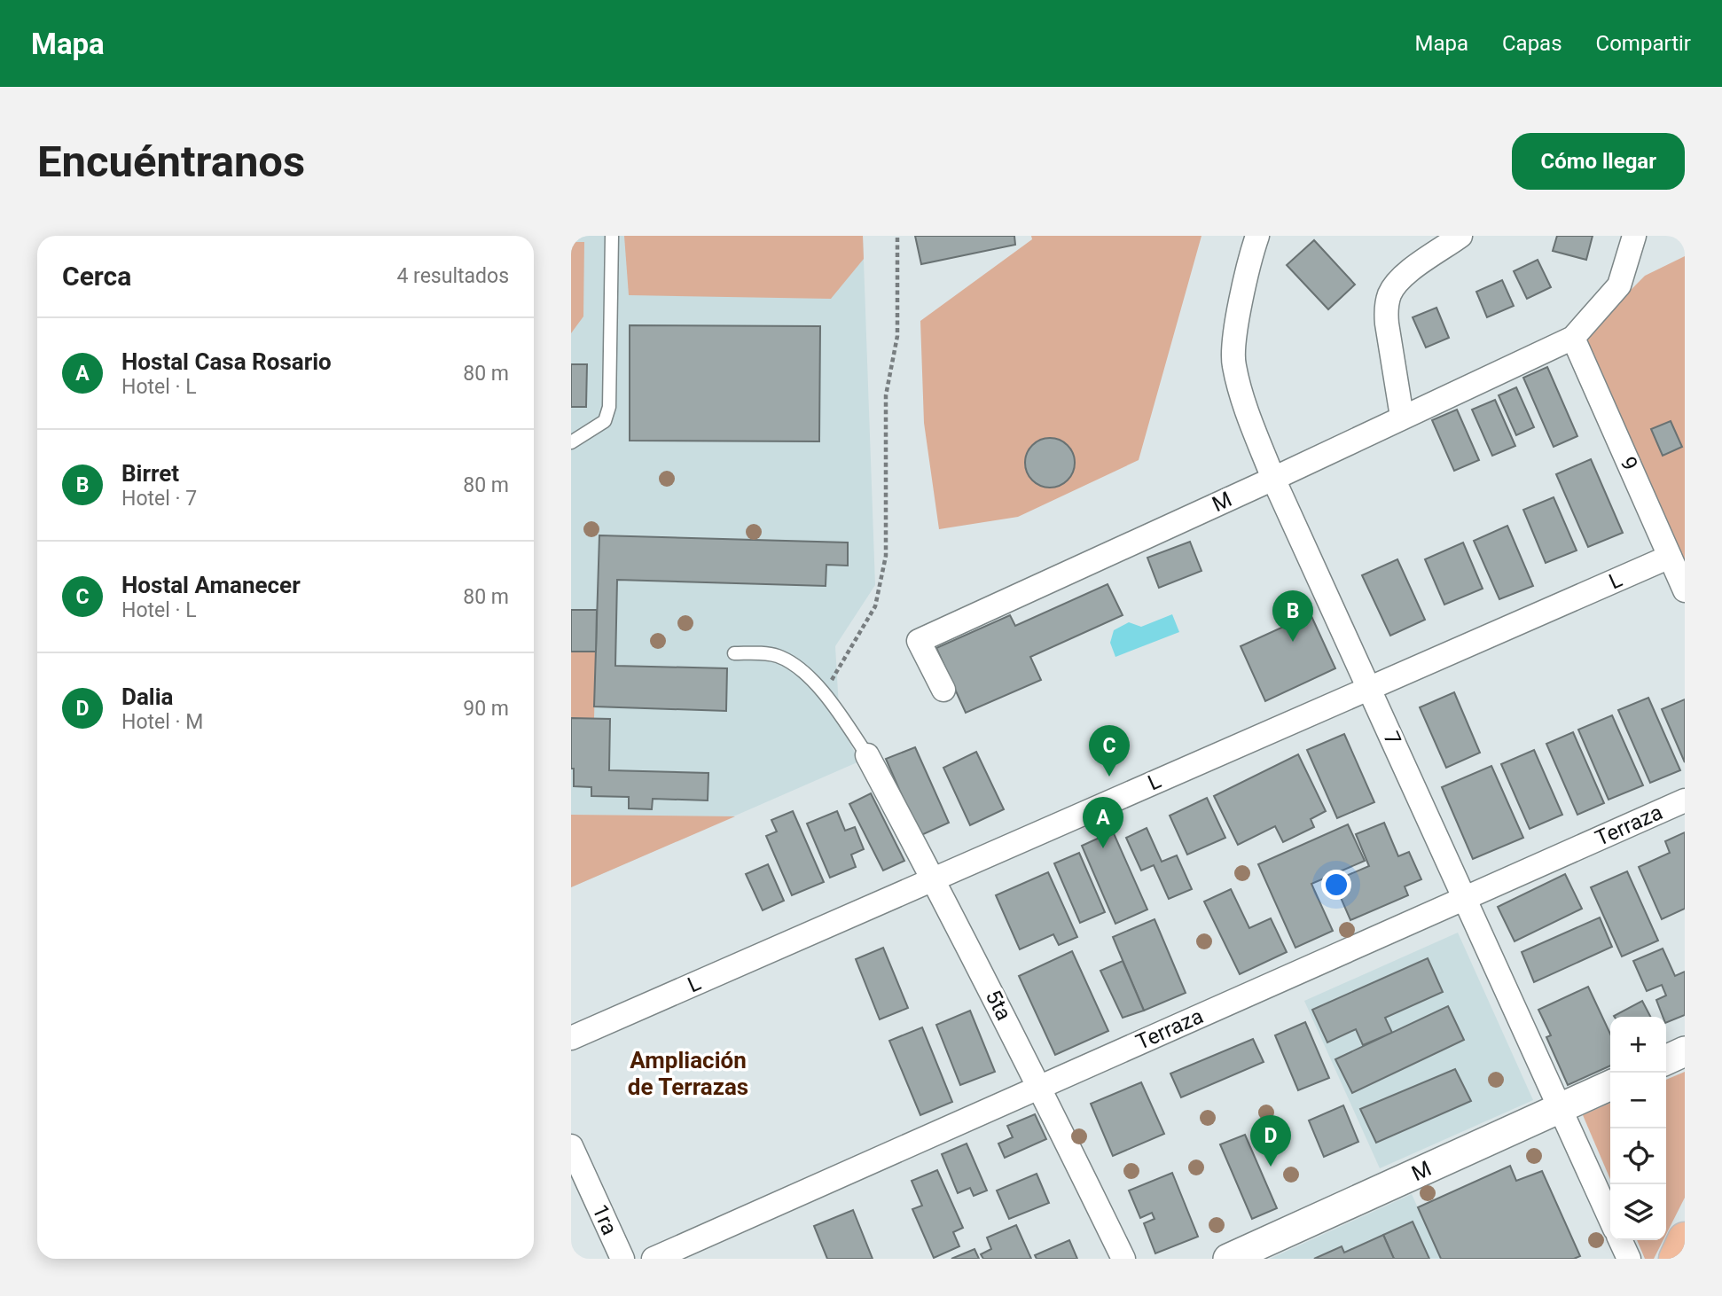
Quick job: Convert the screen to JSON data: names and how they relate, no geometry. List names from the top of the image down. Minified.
{"streets":{"street":["9","M","L","7","Terraza","5ta","1ra"]},"crossings":[["9","M"],["9","L"],["M","7"],["L","7"],["L","5ta"],["7","Terraza"],["Terraza","5ta"]],"districts":["Ampliación de Terrazas"],"page":{"header":"Mapa","nav":["Mapa","Capas","Compartir"],"buttons":"Cómo llegar","title":"Encuéntranos","heading":["Cerca","4 resultados"],"list":[{"mark":"A","name":"Hostal Casa Rosario","note":"Hotel · L","value":"80 m"},{"mark":"B","name":"Birret","note":"Hotel · 7","value":"80 m"},{"mark":"C","name":"Hostal Amanecer","note":"Hotel · L","value":"80 m"},{"mark":"D","name":"Dalia","note":"Hotel · M","value":"90 m"}],"pins":["B","C","A","D"],"map_buttons":["+","−"]}}
